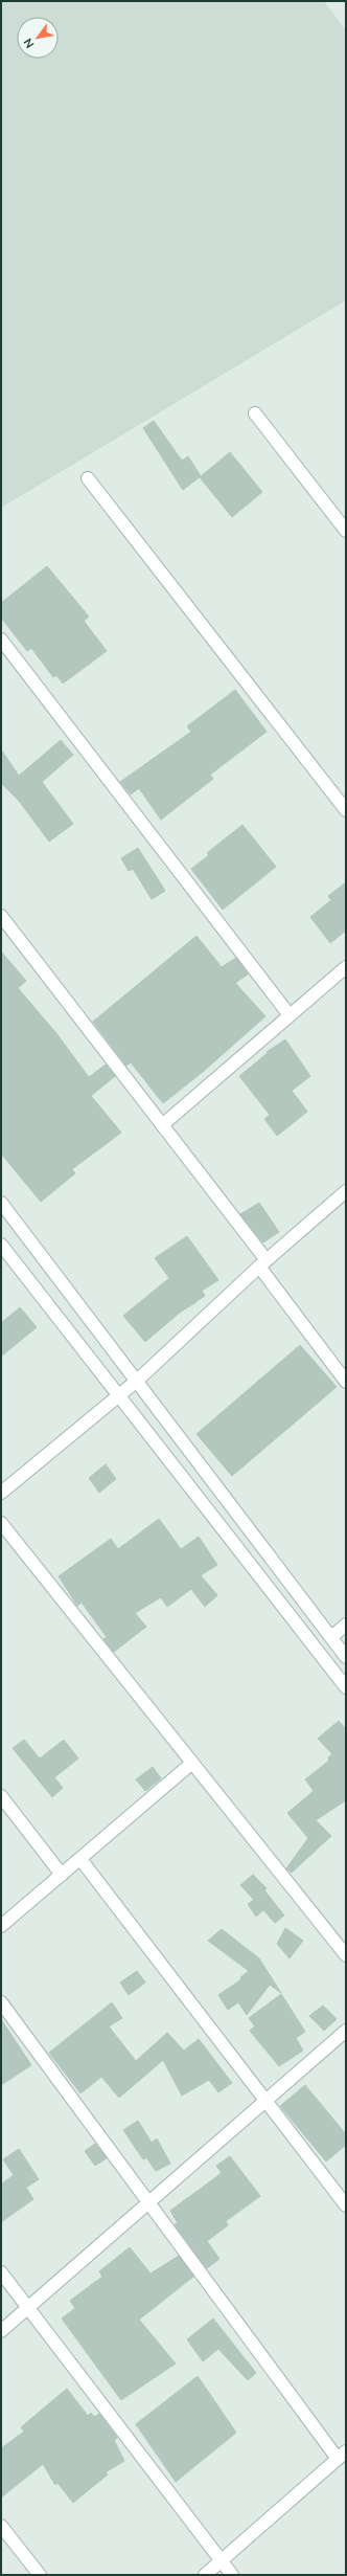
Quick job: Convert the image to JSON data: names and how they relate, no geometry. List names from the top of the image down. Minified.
{"north":"bottom left"}
